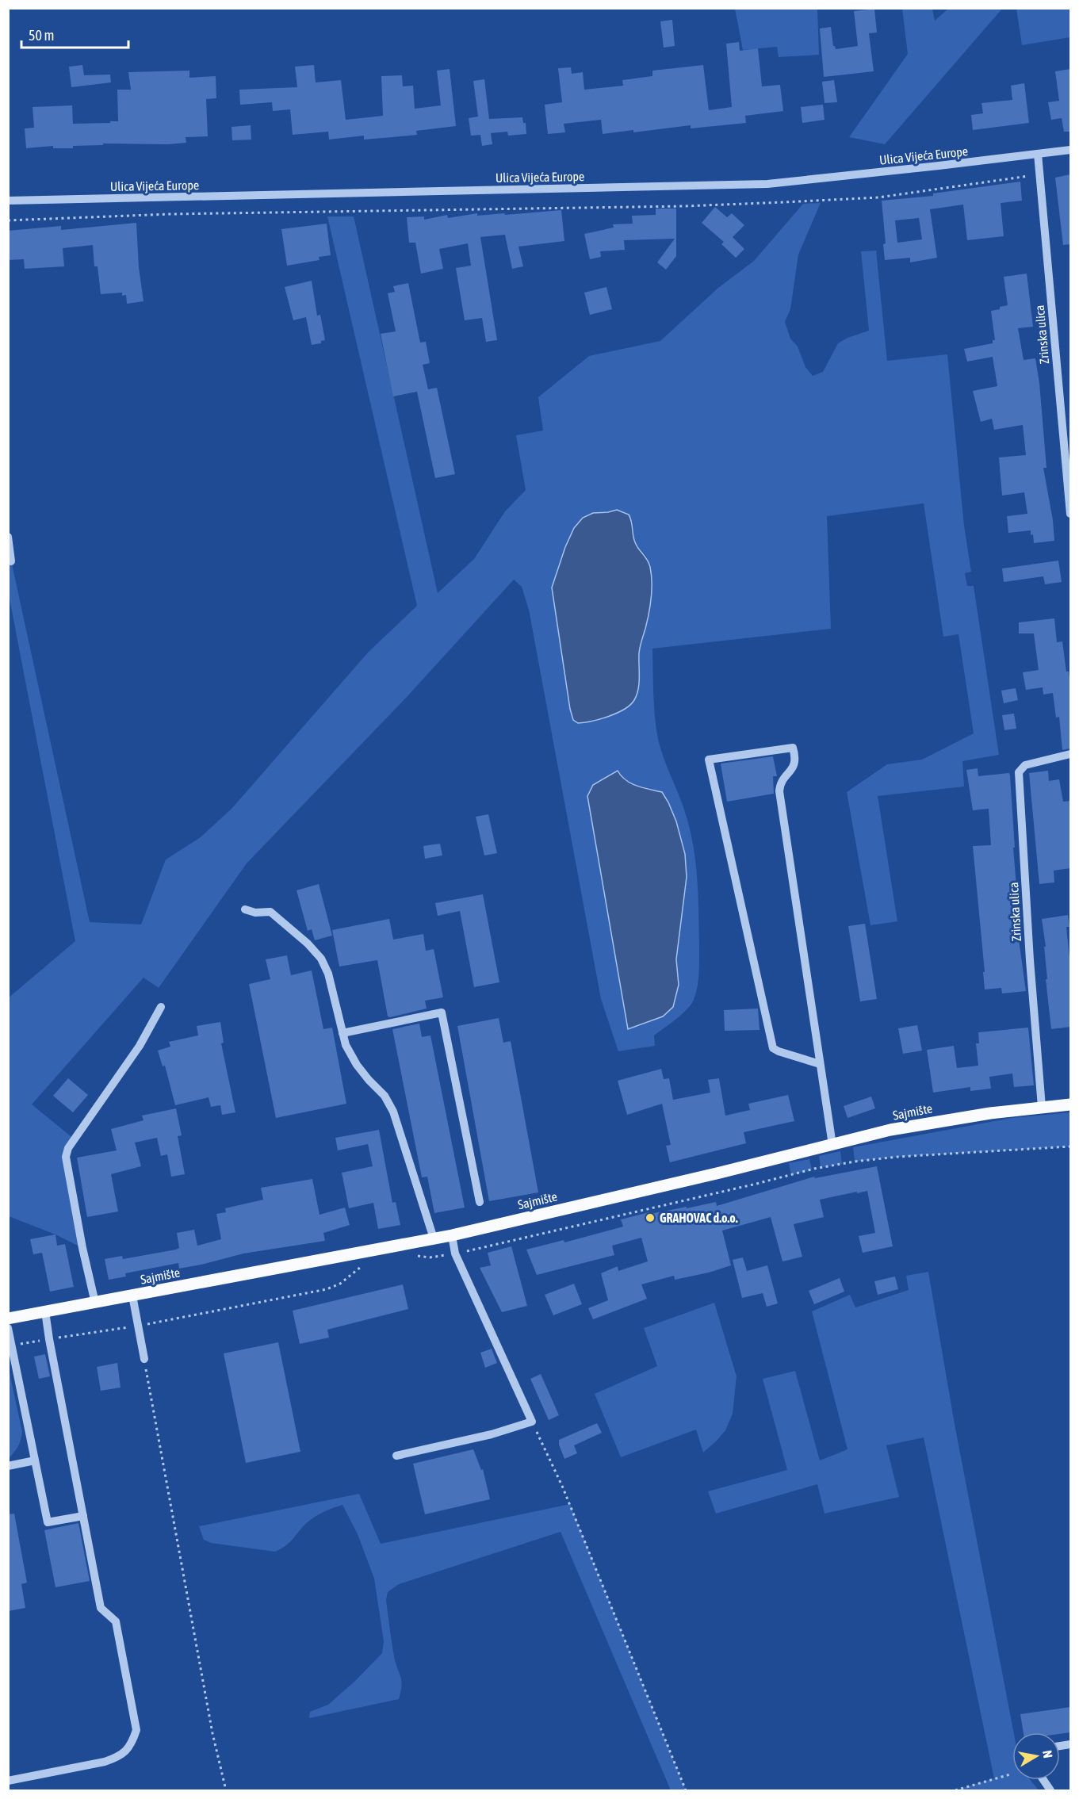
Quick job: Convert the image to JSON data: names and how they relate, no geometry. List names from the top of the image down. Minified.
{"streets":{"main road":["Sajmište"],"street":["Ulica Vijeća Europe","Zrinska ulica"]},"crossings":[["Ulica Vijeća Europe","Zrinska ulica"],["Zrinska ulica","Sajmište"]],"places":["GRAHOVAC d.o.o."],"scale_bar":"50 m","north":"right"}
